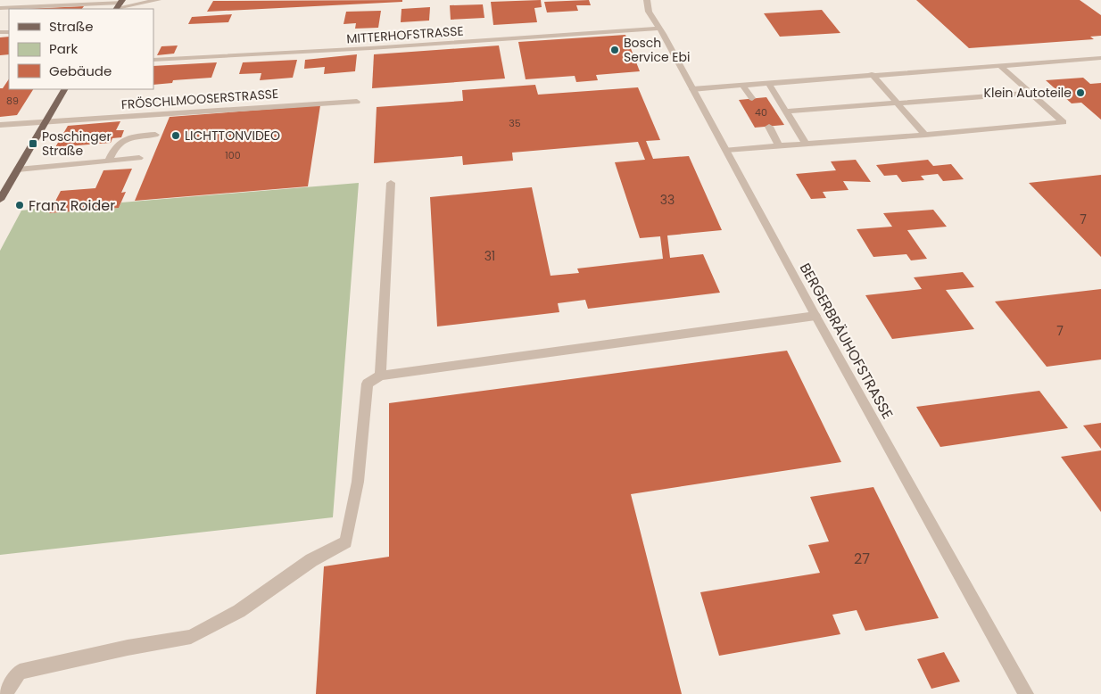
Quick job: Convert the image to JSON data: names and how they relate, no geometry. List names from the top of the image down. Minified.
{"streets":{"street":["MITTERHOFSTRASSE","FRÖSCHLMOOSERSTRASSE","BERGERBRÄUHOFSTRASSE"]},"crossings":[["MITTERHOFSTRASSE","BERGERBRÄUHOFSTRASSE"]],"places":{"other":["Bosch Service Ebi","Klein Autoteile","LICHTTONVIDEO","Franz Roider"],"transit":["Poschinger Straße"]},"house_numbers":["89","40","35","100","33","7","31","7","27"],"legend":["Straße","Park","Gebäude"]}
